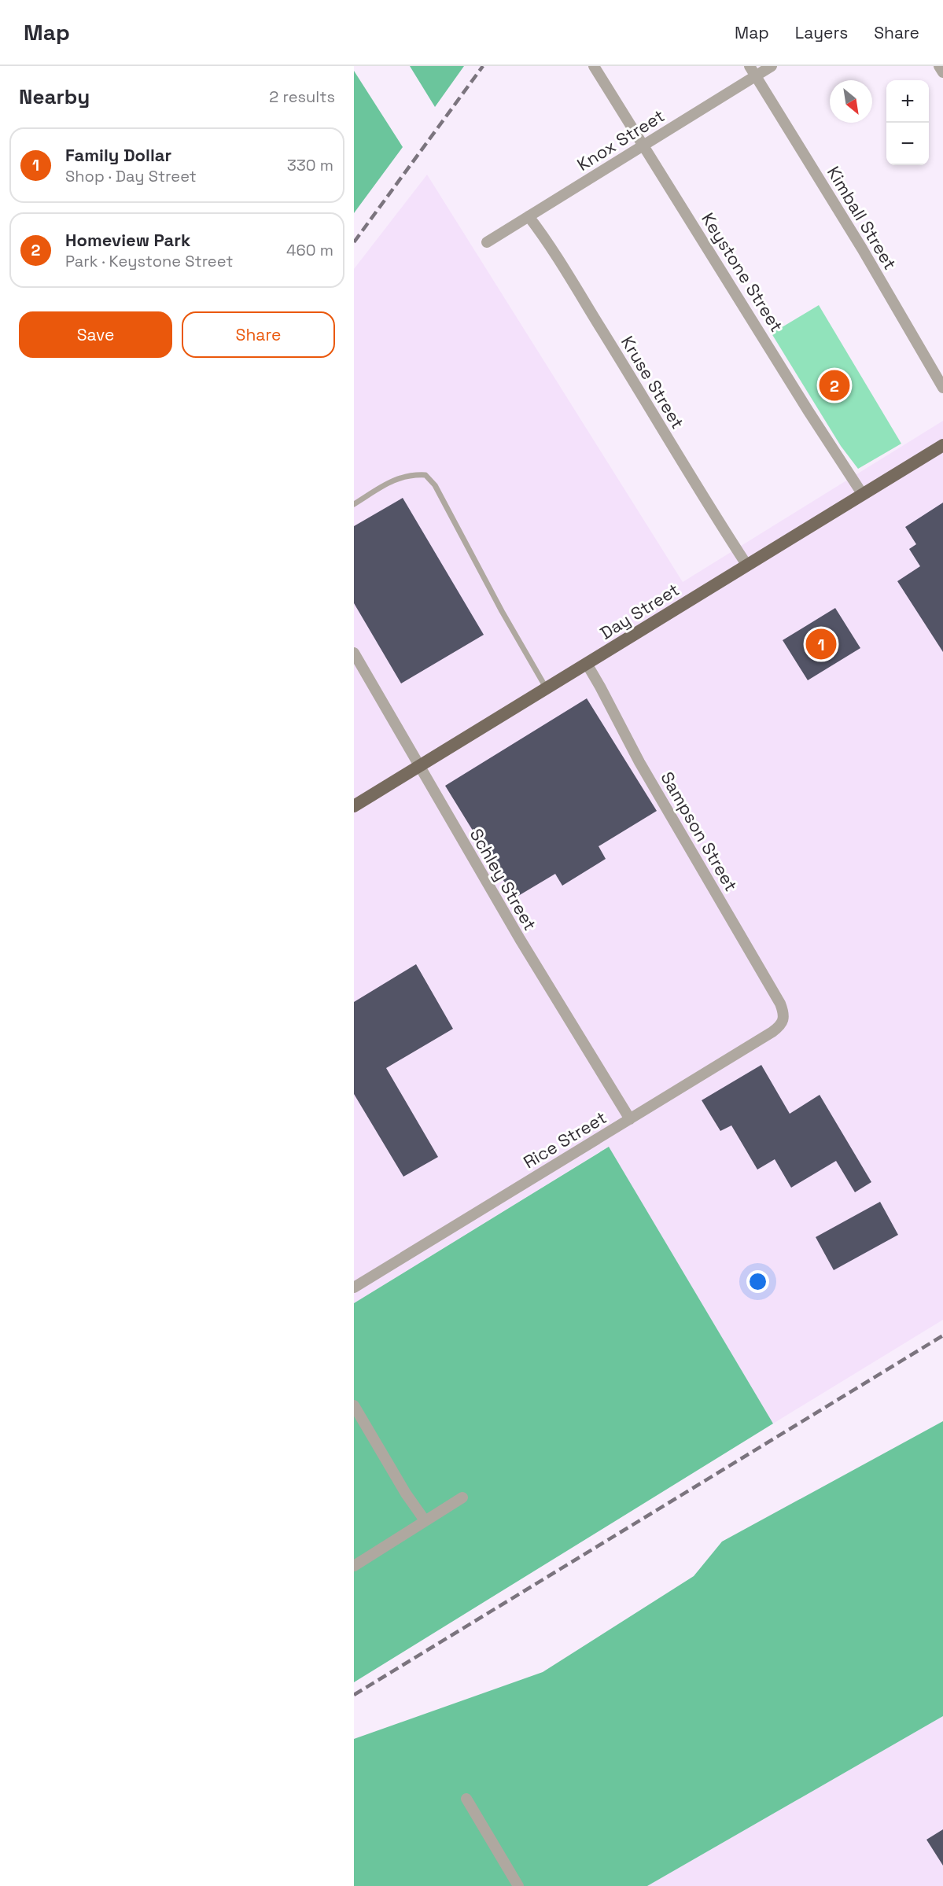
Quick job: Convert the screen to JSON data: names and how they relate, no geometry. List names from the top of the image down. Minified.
{"streets":{"main road":["Day Street"],"street":["Knox Street","Kimball Street","Keystone Street","Kruse Street","Sampson Street","Schley Street","Rice Street"]},"crossings":[["Knox Street","Kimball Street"],["Knox Street","Keystone Street"],["Knox Street","Kruse Street"],["Keystone Street","Day Street"],["Kruse Street","Day Street"],["Day Street","Sampson Street"],["Day Street","Schley Street"],["Sampson Street","Rice Street"],["Schley Street","Rice Street"]],"north":"bottom right","page":{"header":"Map","nav":["Map","Layers","Share"],"heading":["Nearby","2 results"],"map_buttons":["+","−"],"list":[{"mark":"1","name":"Family Dollar","note":"Shop · Day Street","value":"330 m"},{"mark":"2","name":"Homeview Park","note":"Park · Keystone Street","value":"460 m"}],"buttons":["Save","Share"],"pins":["2","1"]}}
